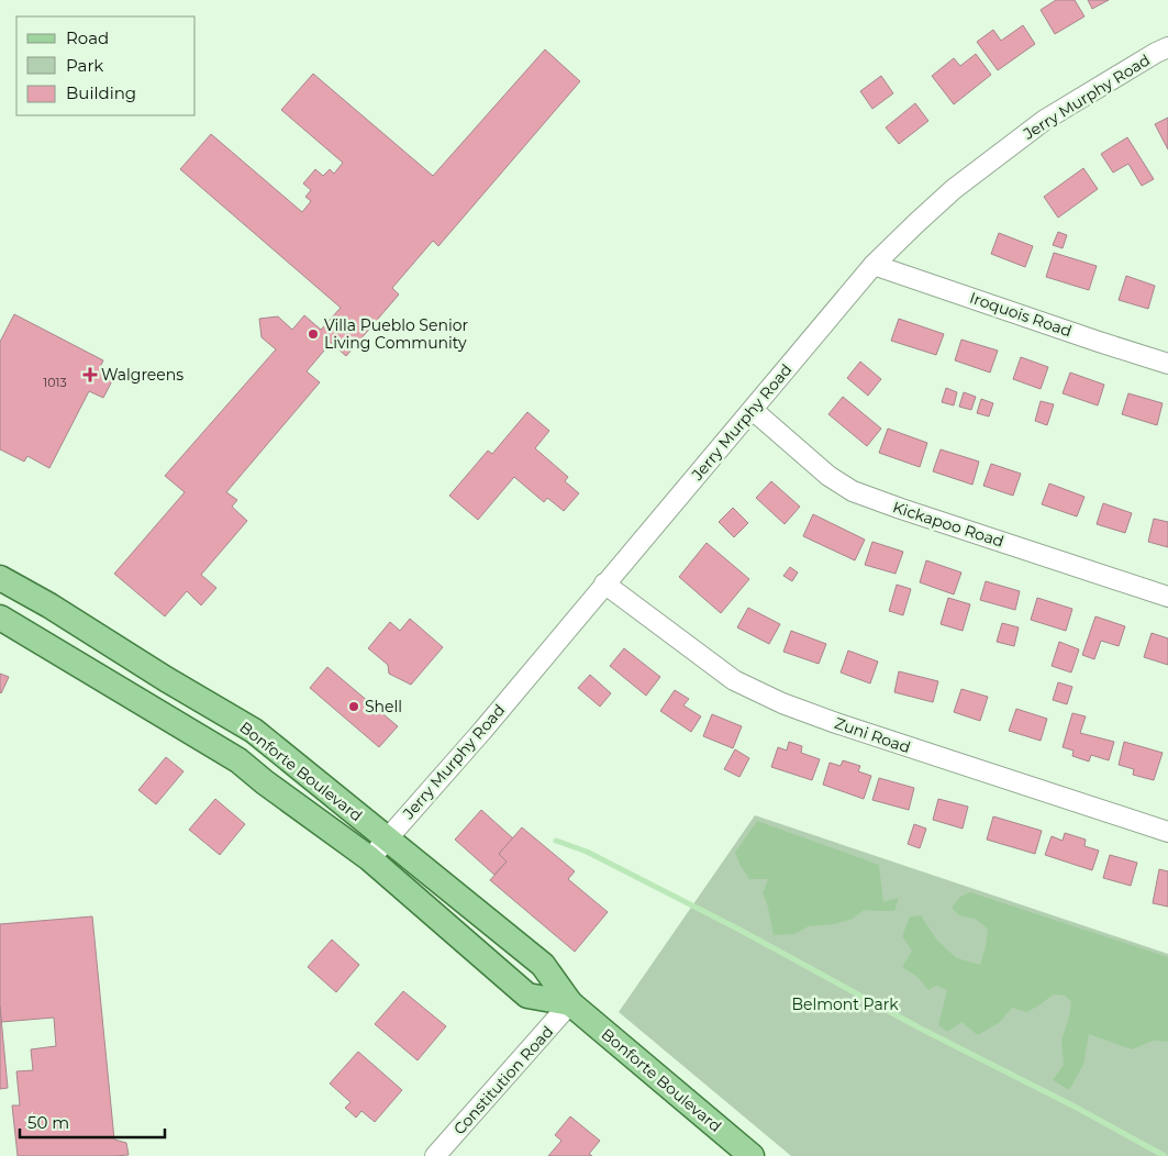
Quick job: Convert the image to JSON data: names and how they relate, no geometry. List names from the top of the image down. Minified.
{"streets":{"main road":["Bonforte Boulevard"],"street":["Jerry Murphy Road","Iroquois Road","Kickapoo Road","Zuni Road","Constitution Road"]},"crossings":[["Jerry Murphy Road","Iroquois Road"],["Jerry Murphy Road","Kickapoo Road"],["Jerry Murphy Road","Zuni Road"],["Jerry Murphy Road","Bonforte Boulevard"],["Bonforte Boulevard","Constitution Road"]],"parks":["Belmont Park"],"places":{"other":["Villa Pueblo Senior Living Community","Shell"],"health":["Walgreens"]},"house_numbers":["1013"],"legend":["Road","Park","Building"],"scale_bar":"50 m"}
